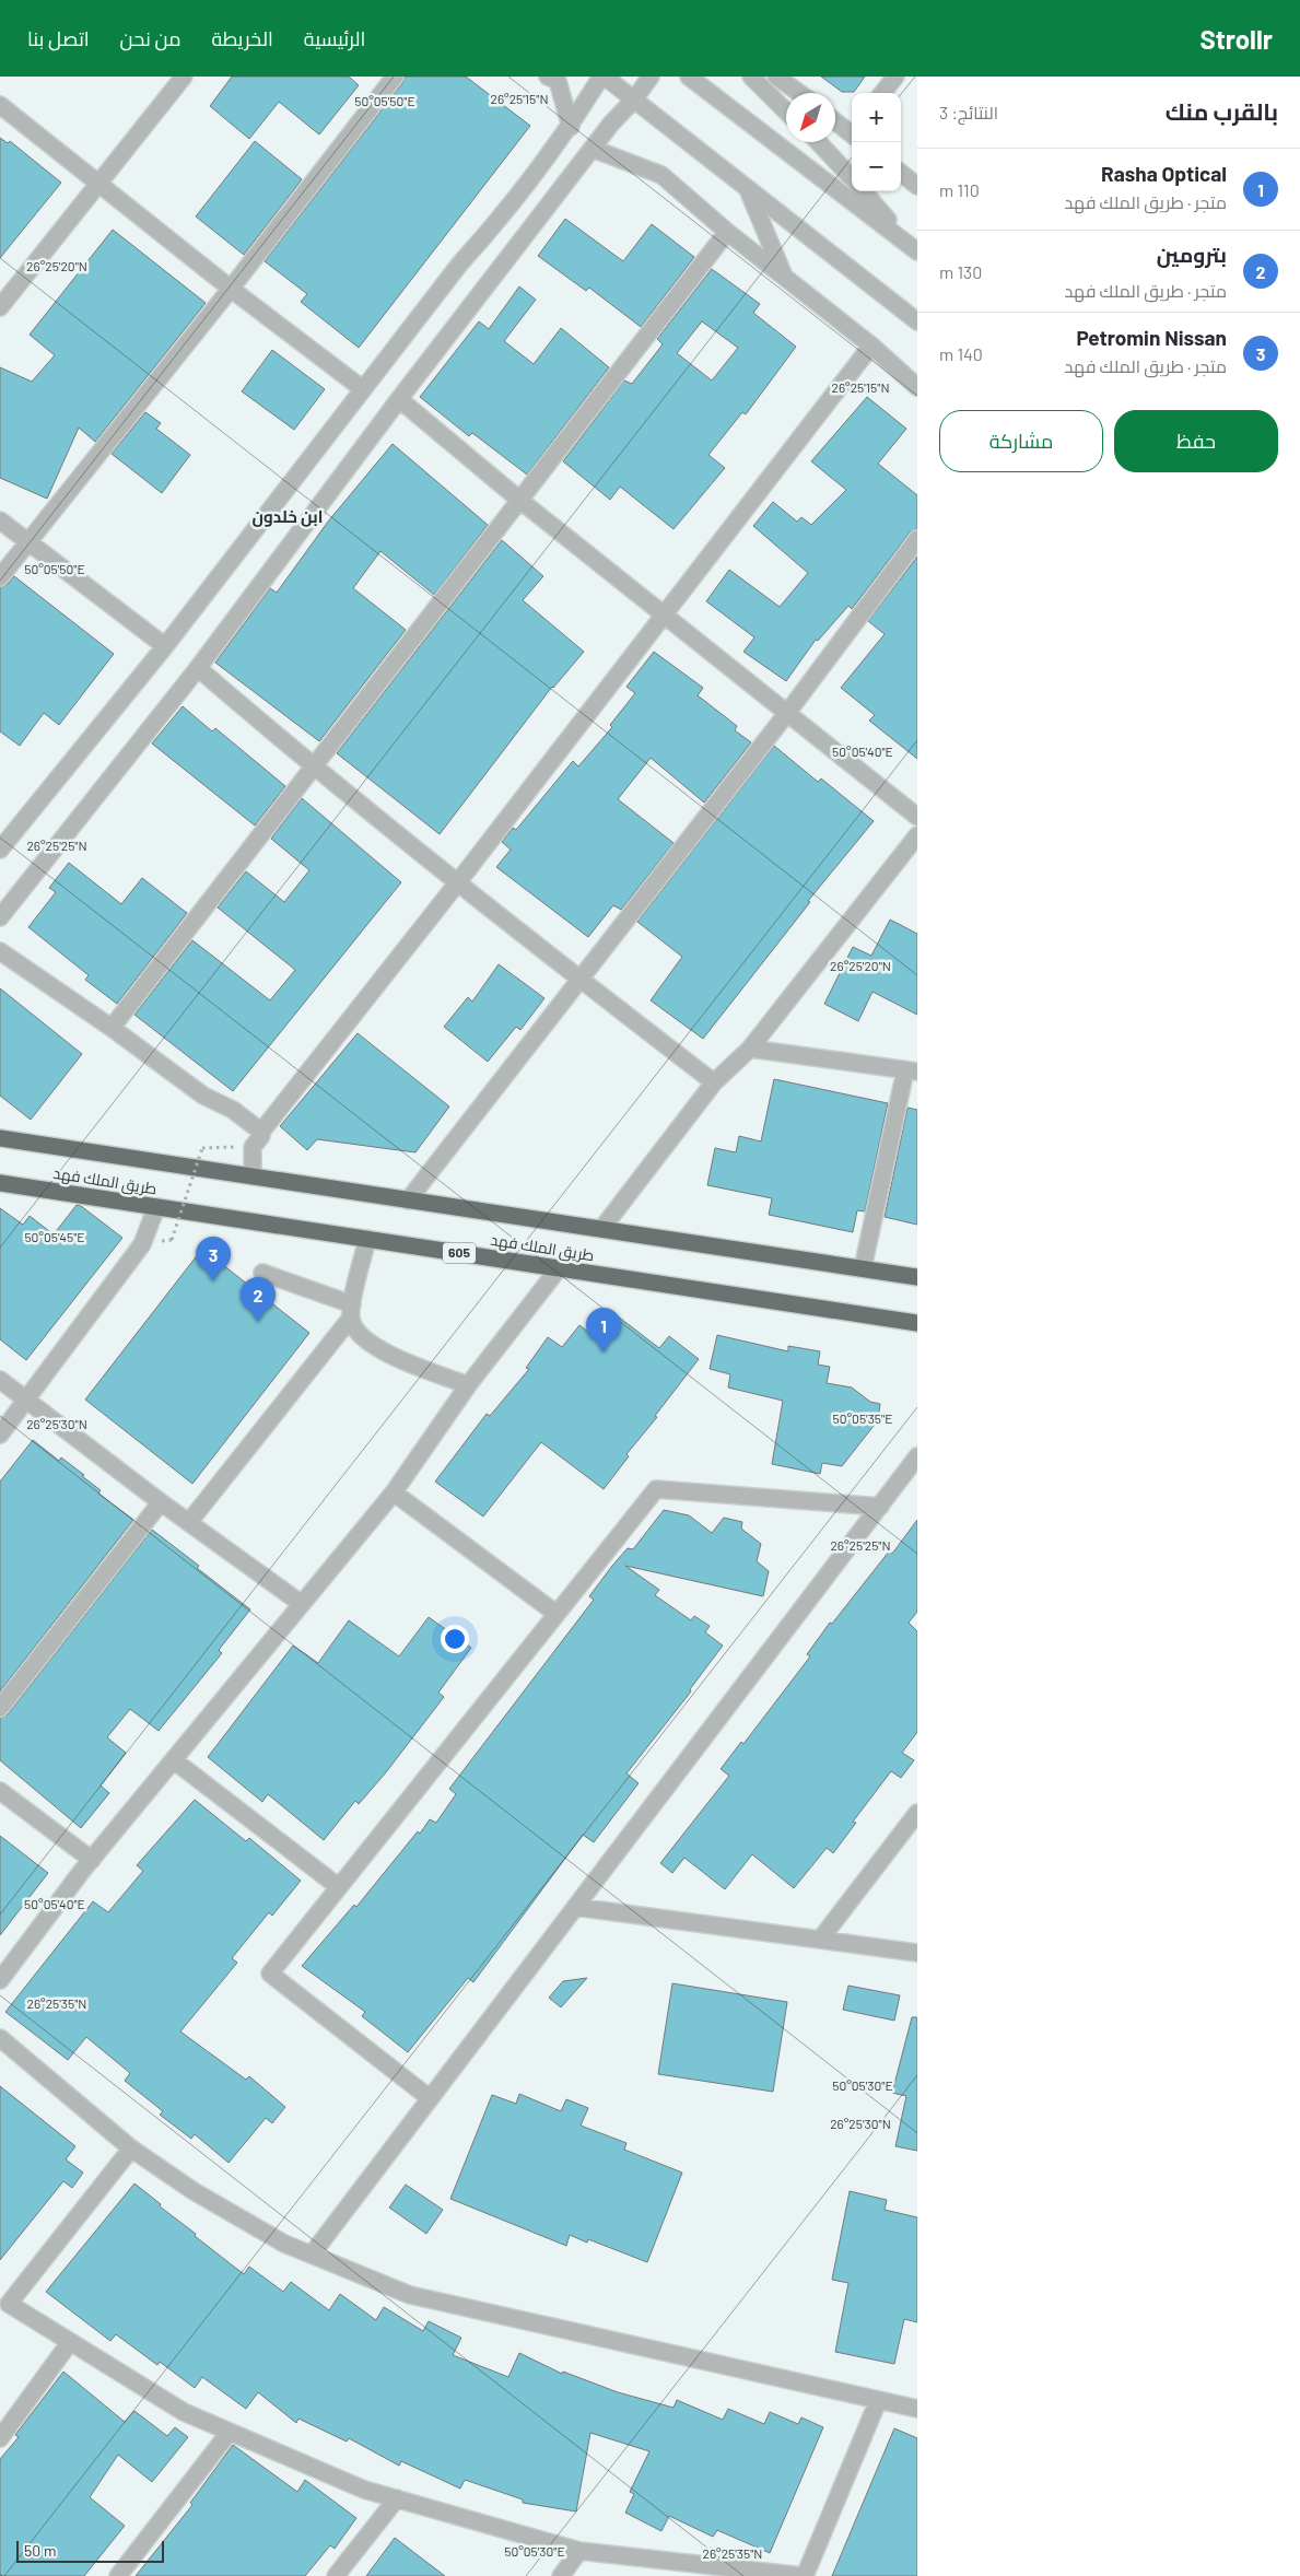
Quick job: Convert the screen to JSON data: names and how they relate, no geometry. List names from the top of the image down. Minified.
{"streets":{"highway":["طريق الملك فهد","605"]},"districts":["ابن خلدون"],"scale_bar":"50 m","north":"bottom left","page":{"header":"Strollr","nav":["الرئيسية","الخريطة","من نحن","اتصل بنا"],"heading":["بالقرب منك","النتائج: 3"],"map_buttons":["+","−"],"list":[{"mark":"1","name":"Rasha Optical","note":"متجر · طريق الملك فهد","value":"110 m"},{"mark":"2","name":"بترومين","note":"متجر · طريق الملك فهد","value":"130 m"},{"mark":"3","name":"Petromin Nissan","note":"متجر · طريق الملك فهد","value":"140 m"}],"buttons":["حفظ","مشاركة"],"pins":["3","2","1"],"scale":"50 m"},"coordinates":["26°25'15\"N","50°05'50\"E","26°25'20\"N","50°05'40\"E","26°25'25\"N","50°05'45\"E","50°05'35\"E","26°25'30\"N","26°25'35\"N","50°05'30\"E"]}
